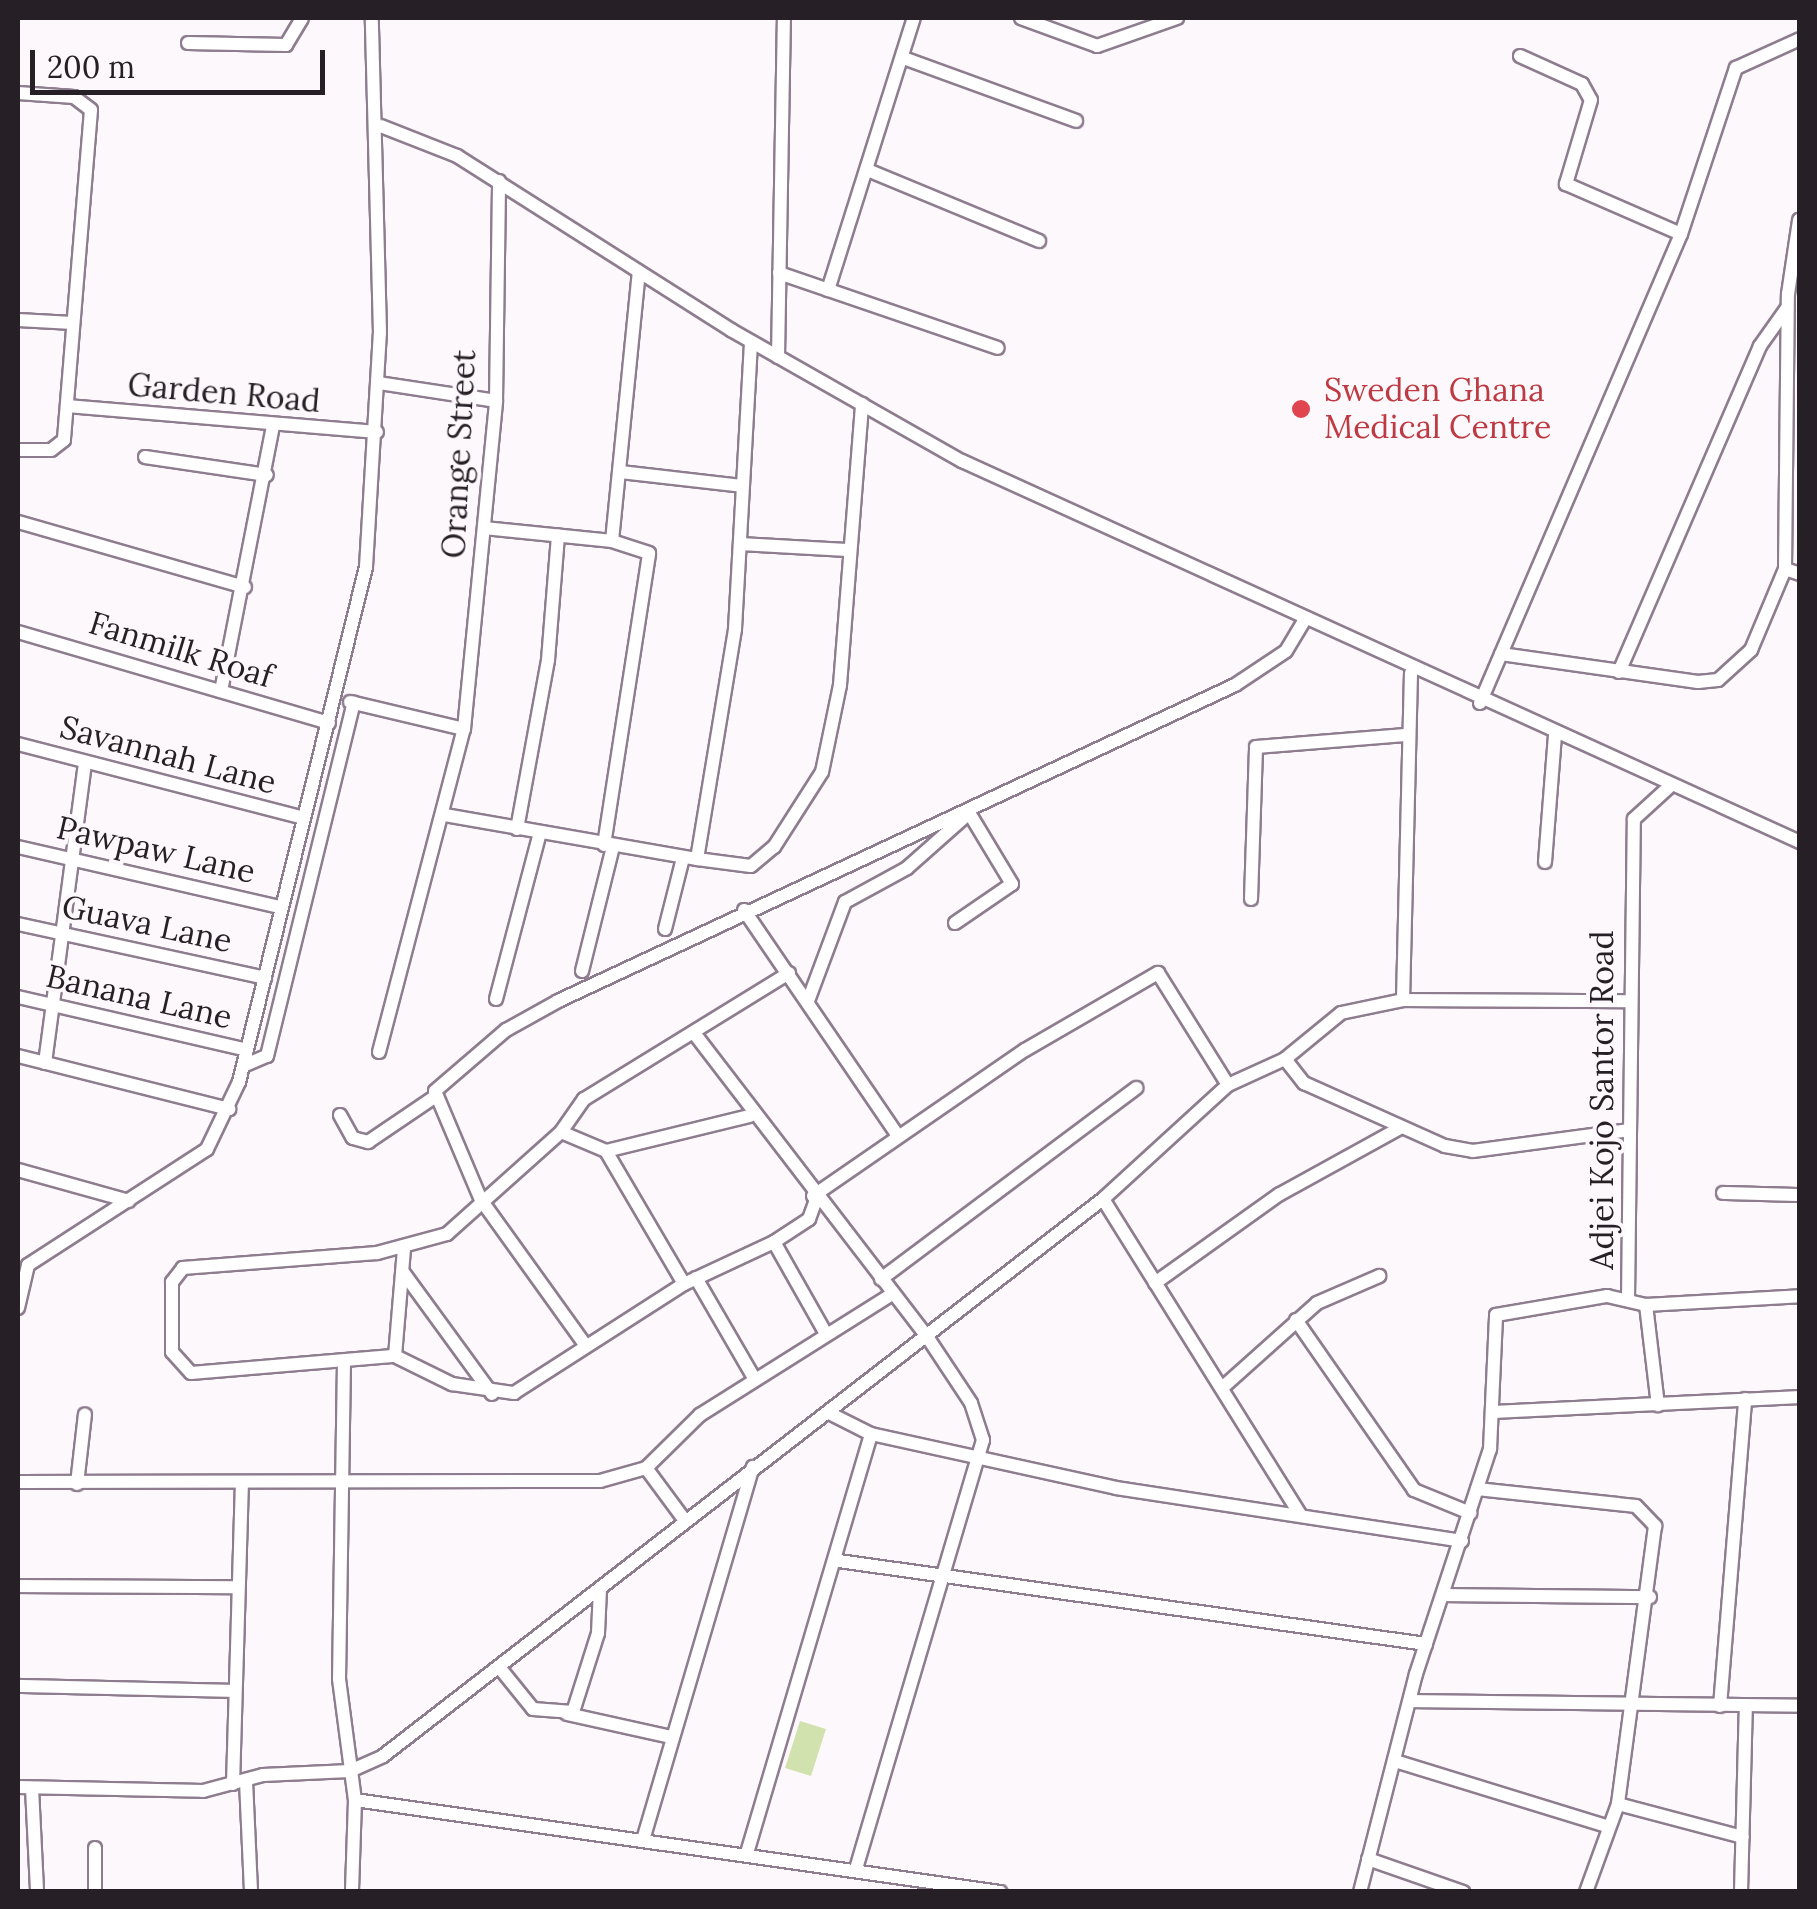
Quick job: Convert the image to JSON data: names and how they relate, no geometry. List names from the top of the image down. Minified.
{"streets":{"street":["Garden Road","Orange Street","Fanmilk Roaf","Savannah Lane","Pawpaw Lane","Guava Lane","Banana Lane","Adjei Kojo Santor Road"]},"places":["Sweden Ghana Medical Centre"],"scale_bar":"200 m"}
